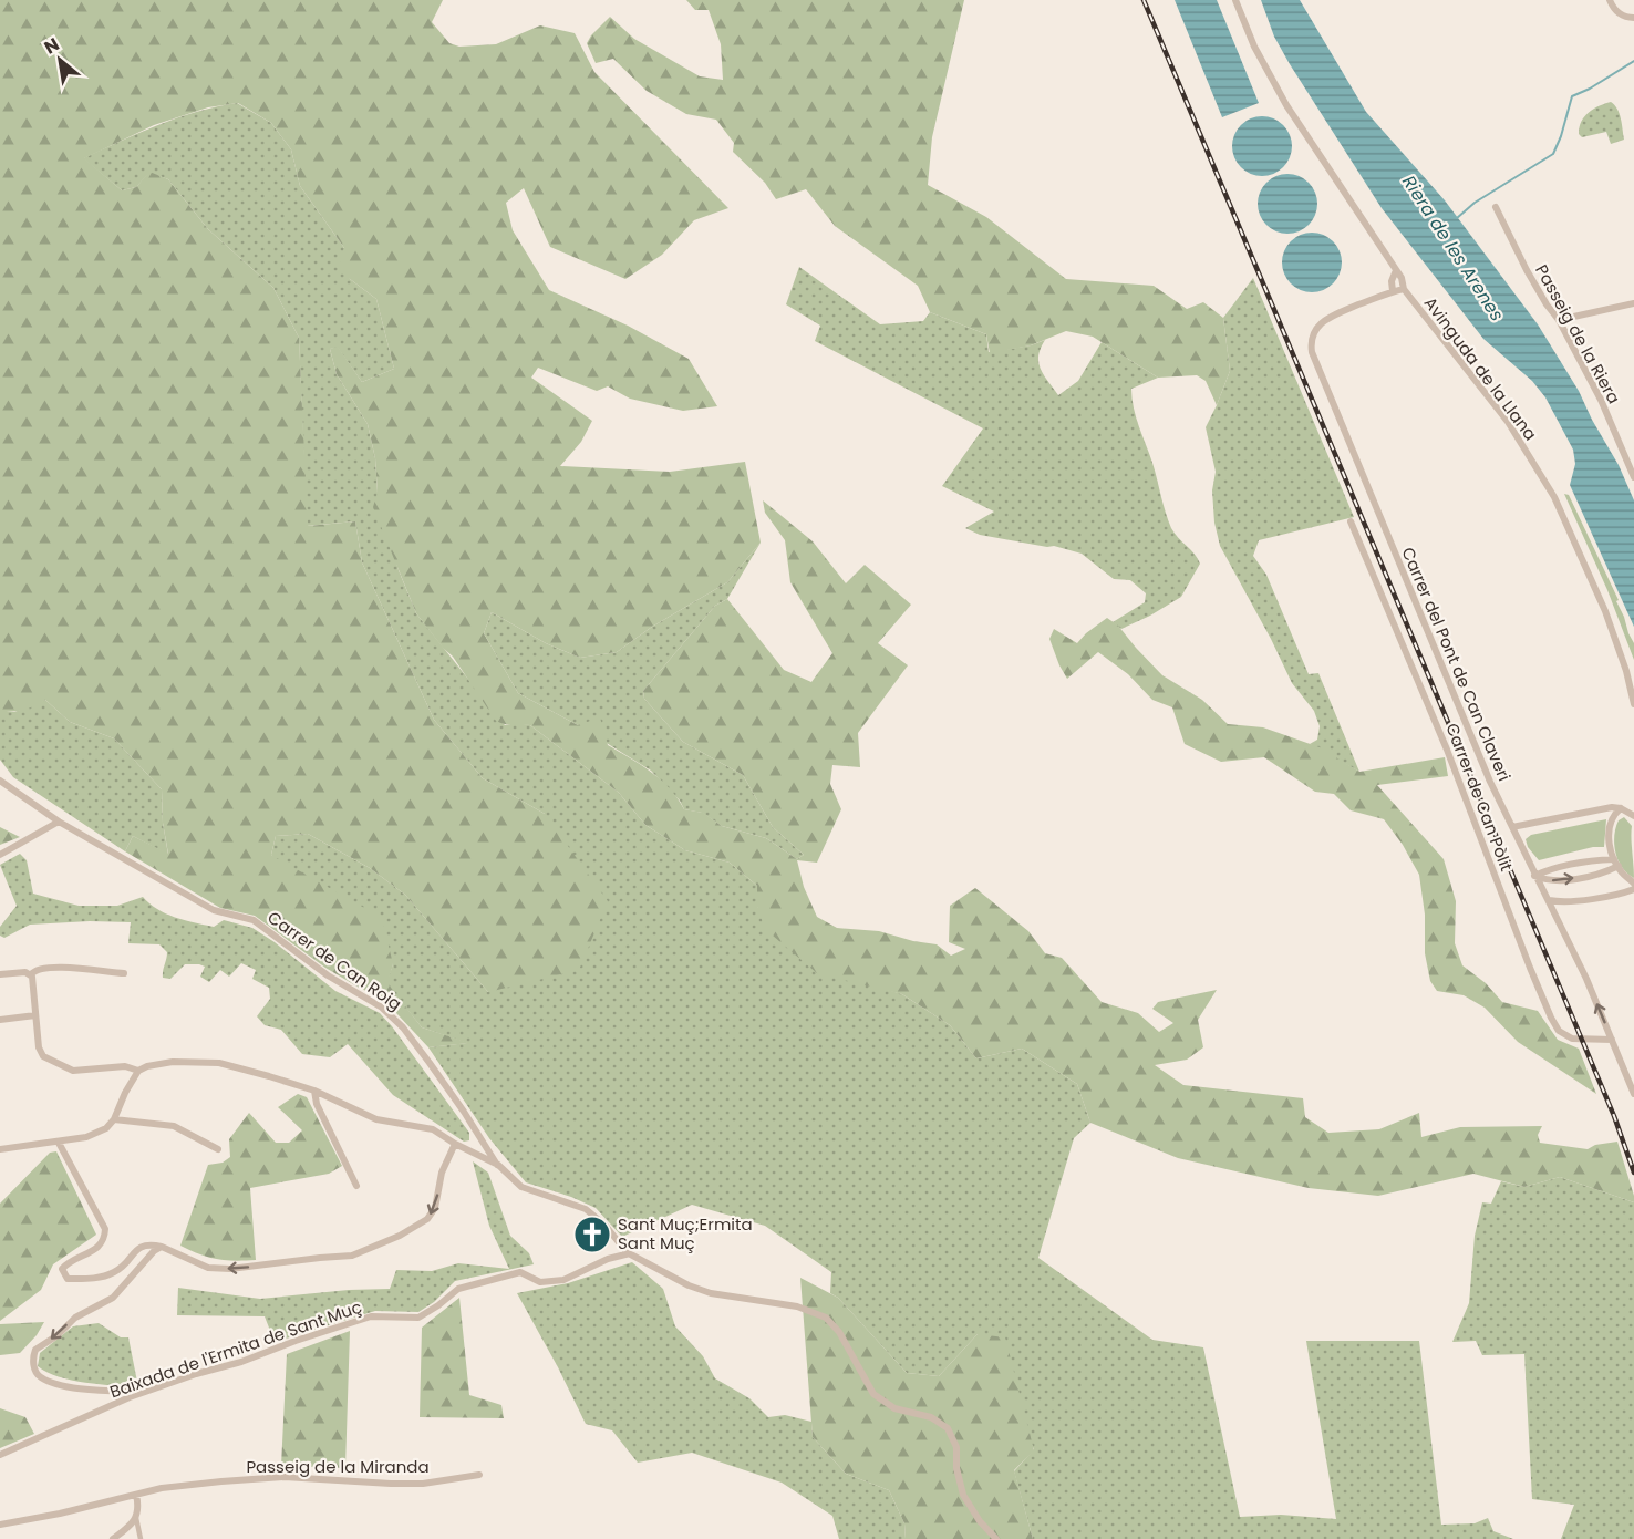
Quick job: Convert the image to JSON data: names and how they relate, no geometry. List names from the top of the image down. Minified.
{"streets":{"street":["Passeig de la Riera","Avinguda de la Llana","Carrer del Pont de Can Claveri","Carrer de Can Pòlit","Carrer de Can Roig","Baixada de l'Ermita de Sant Muç","Passeig de la Miranda"]},"crossings":[["Avinguda de la Llana","Carrer del Pont de Can Claveri"],["Carrer del Pont de Can Claveri","Carrer de Can Pòlit"]],"water":["Riera de les Arenes"],"places":{"church":["Sant Muç;Ermita Sant Muç"]},"north":"top left"}
